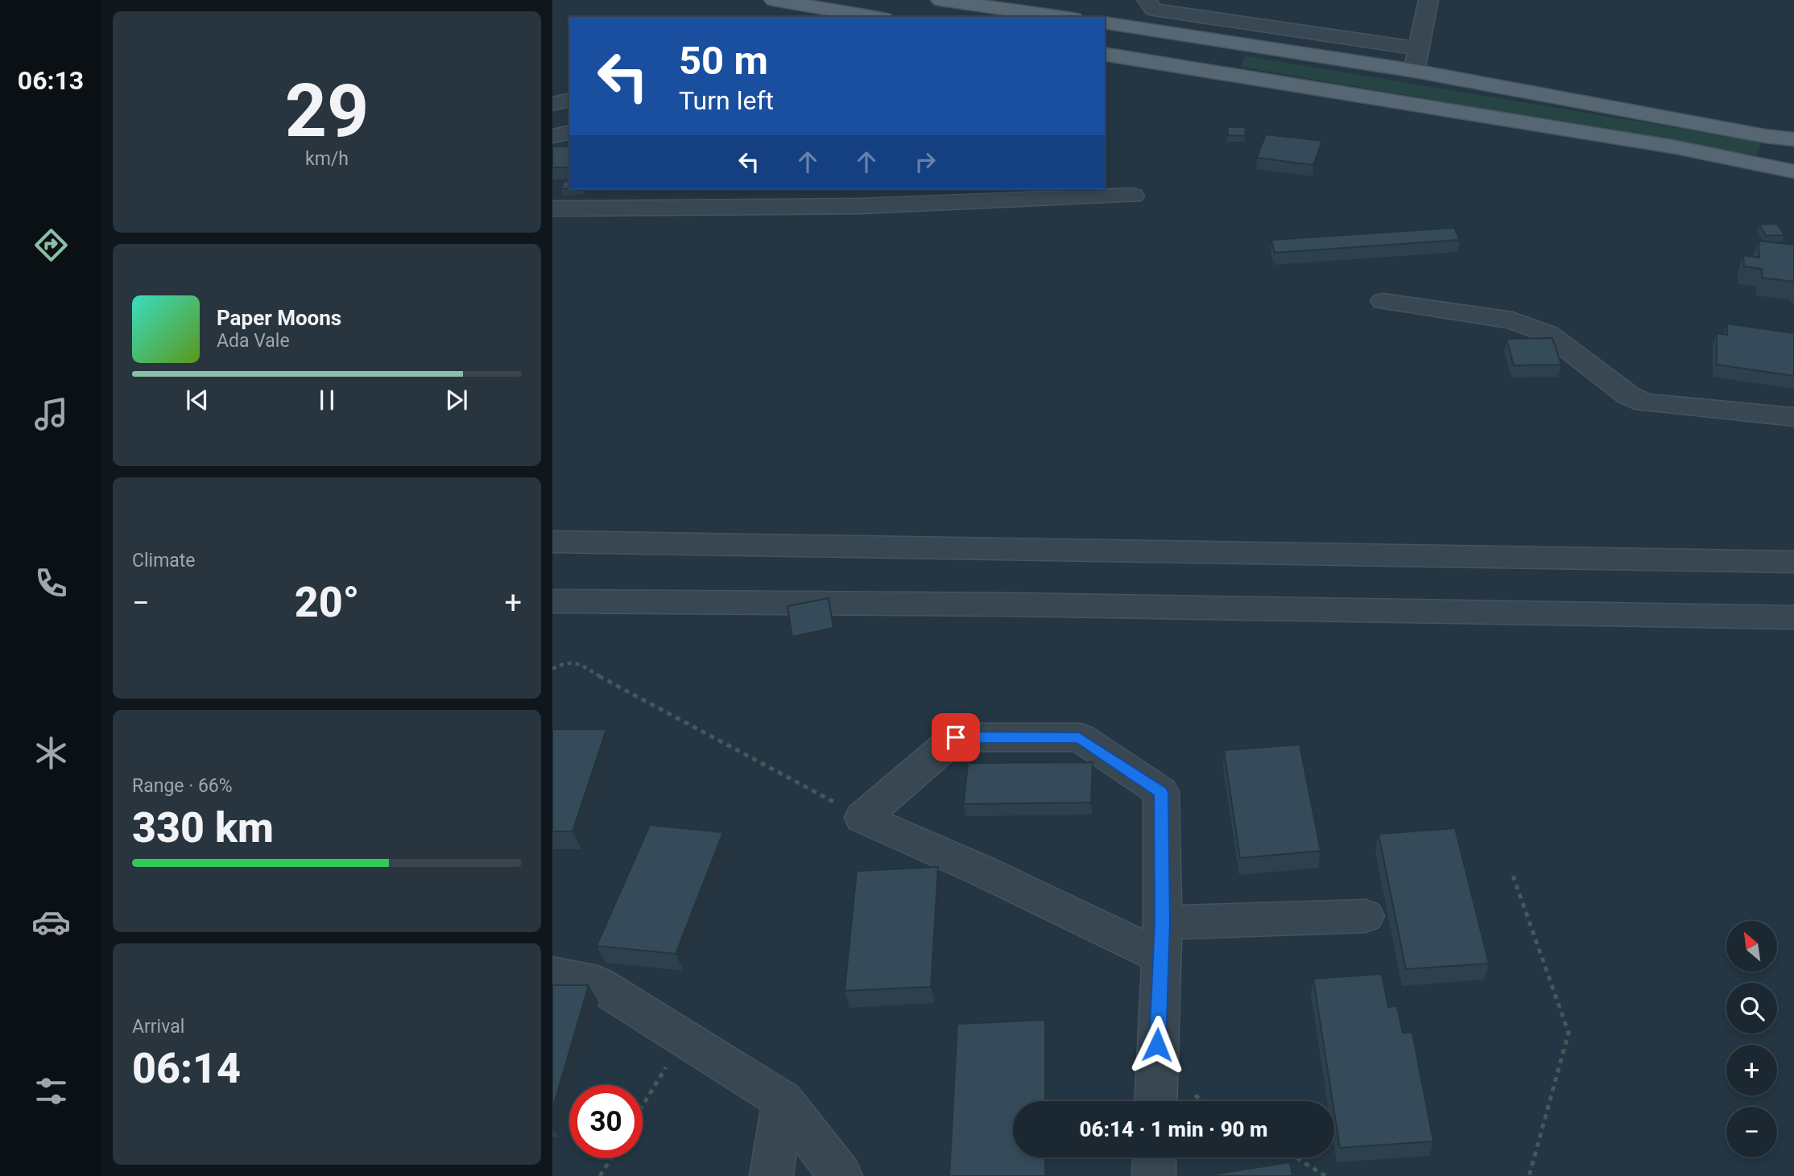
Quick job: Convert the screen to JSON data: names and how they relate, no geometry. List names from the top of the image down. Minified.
{"north":"top left","page":{"tabs":"06:13","tile":[["29","km/h"],"Climate",["Range · 66%","330 km"],["Arrival","06:14"]],"turn":["50 m","Turn left"],"song":["Paper Moons","Ada Vale"],"heat":["−","20°","+"],"map_buttons":["+","−"],"limit":"30","trip":"06:14 · 1 min · 90 m"}}
